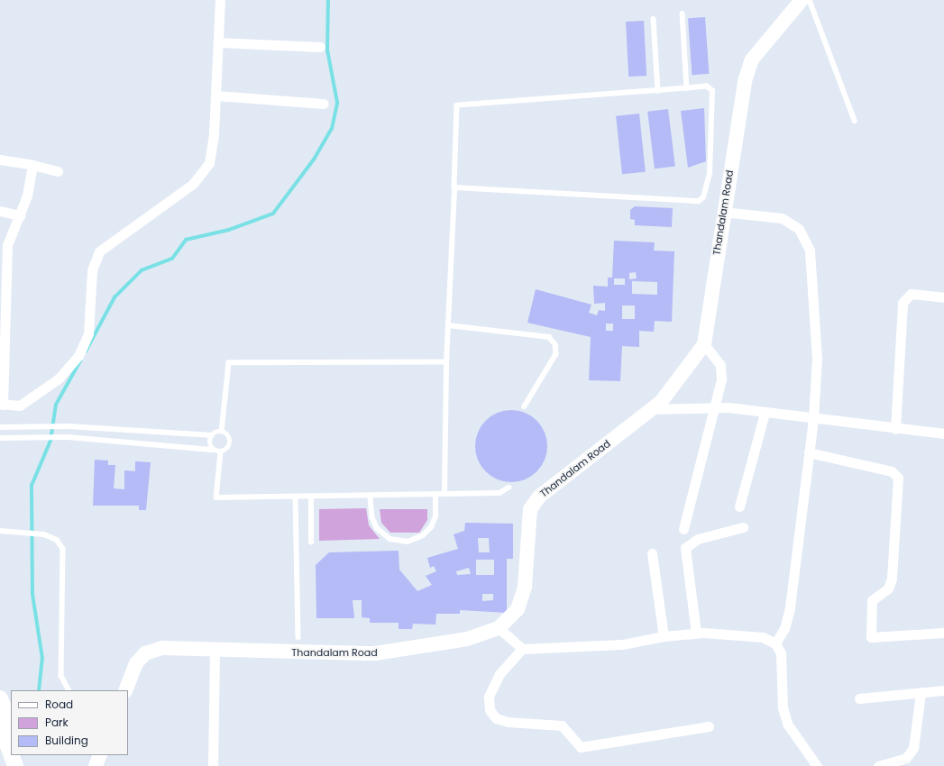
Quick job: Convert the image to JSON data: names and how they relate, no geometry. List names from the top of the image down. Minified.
{"streets":{"street":["Thandalam Road"]},"legend":["Road","Park","Building"]}
